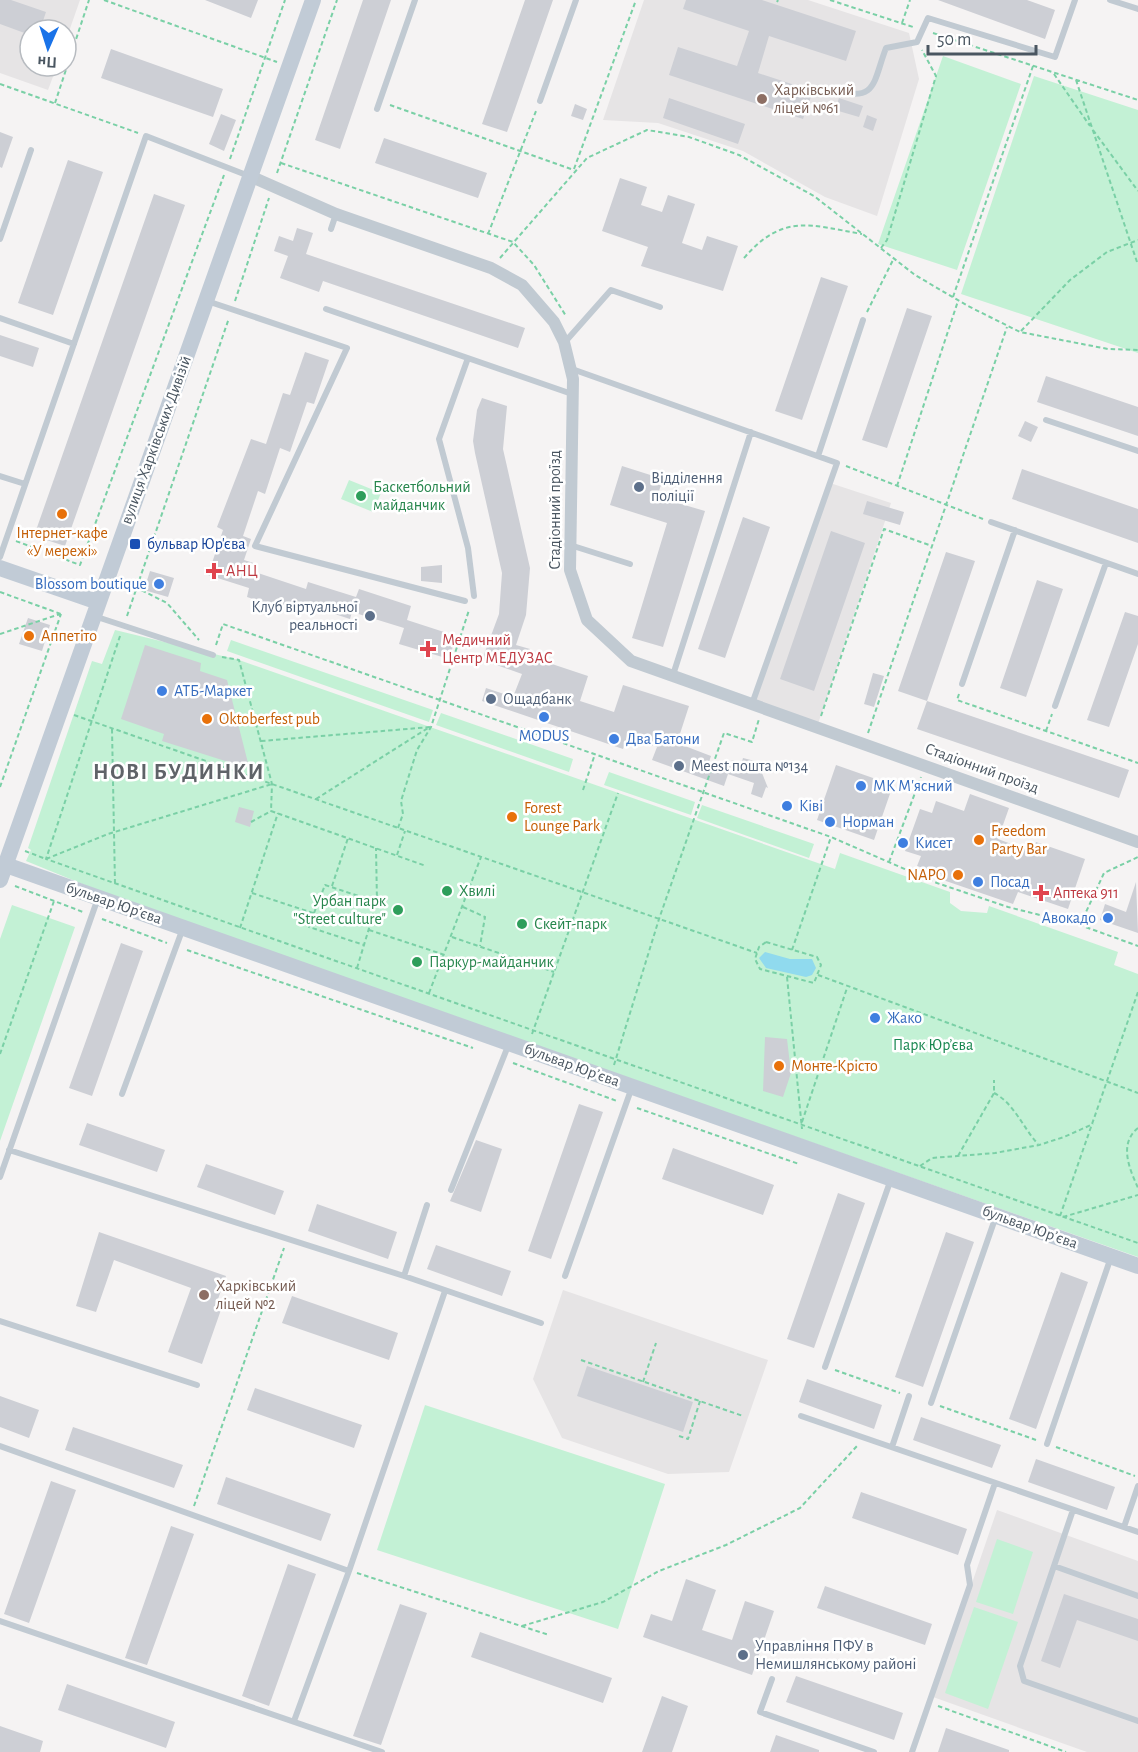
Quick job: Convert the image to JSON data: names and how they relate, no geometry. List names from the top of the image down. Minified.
{"streets":{"street":["вулиця Харківських Дивізій","Стадіонний проїзд","бульвар Юрʼєва"]},"crossings":[["вулиця Харківських Дивізій","Стадіонний проїзд"],["вулиця Харківських Дивізій","бульвар Юрʼєва"]],"districts":["НОВІ БУДИНКИ"],"parks":["Парк Юр’єва"],"places":{"other":["Харківський ліцей №61","Відділення поліції","Баскетбольний майданчик","Інтернет-кафе «У мережі»","Blossom boutique","Клуб віртуальної реальності","Аппетіто","АТБ-Маркет","Ощадбанк","MODUS","Oktoberfest pub","Два Батони","Meest пошта №134","МК М'ясний","Ківі","Forest Lounge Park","Норман","Freedom Party Bar","Кисет","NAPO","Посад","Хвилі","Урбан парк \"Street culture\"","Авокадо","Скейт-парк","Паркур-майданчик","Жако","Монте-Крісто","Харківський ліцей №2","Управління ПФУ в Немишлянському районі"],"transit":["бульвар Юр'єва"],"health":["АНЦ","Медичний Центр МЕДУЗАС","Аптека 911"]},"scale_bar":"50 m","north":"bottom"}
